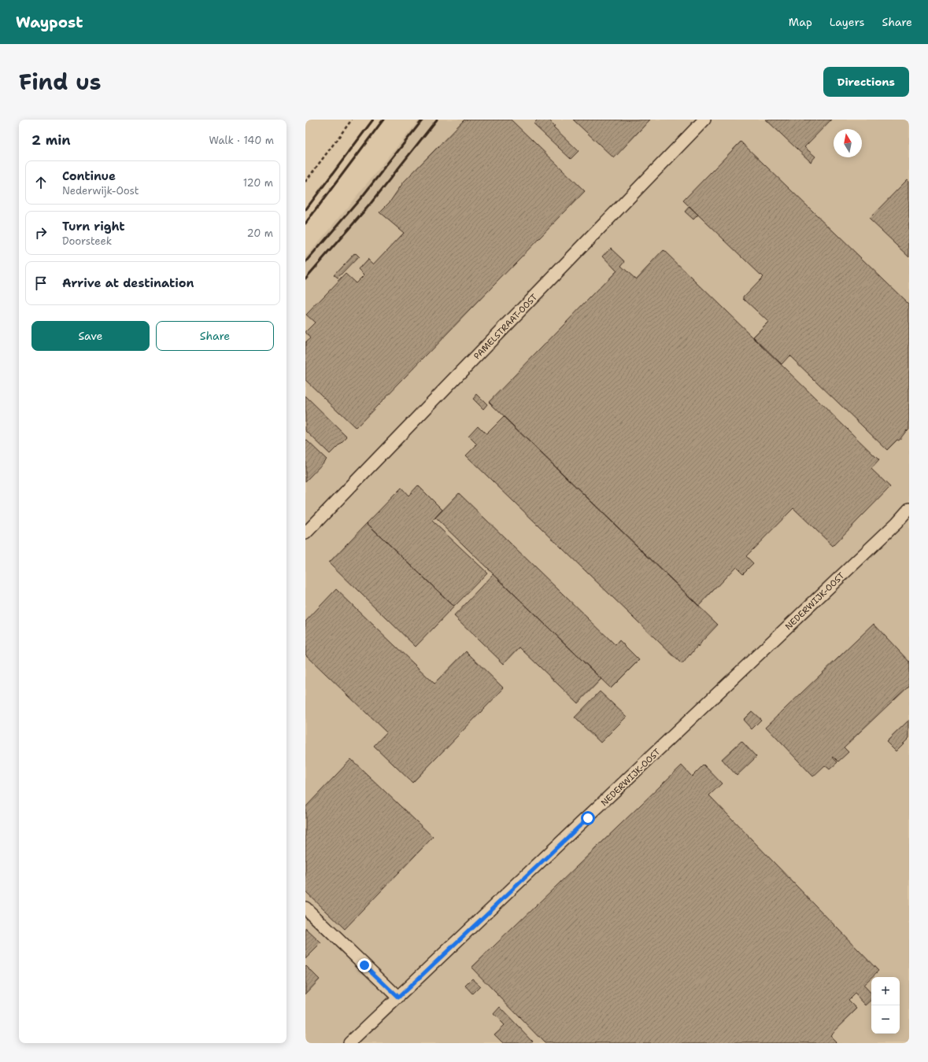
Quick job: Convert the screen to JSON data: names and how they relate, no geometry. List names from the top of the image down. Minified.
{"streets":{"street":["PAMELSTRAAT-OOST","NEDERWIJK-OOST"]},"north":"top","page":{"header":"Waypost","nav":["Map","Layers","Share"],"title":"Find us","buttons":["Directions",["Save","Share"]],"heading":["2 min","Walk · 140 m"],"list":[["Continue","Nederwijk-Oost","120 m"],["Turn right","Doorsteek","20 m"],"Arrive at destination"],"map_buttons":["+","−"]}}
